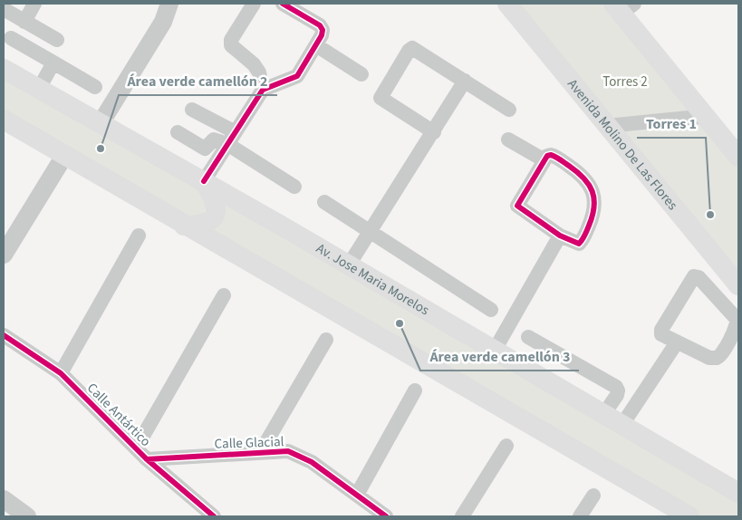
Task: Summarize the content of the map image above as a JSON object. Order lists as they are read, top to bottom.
{
  "streets": {
    "main road": ["Avenida Molino De Las Flores", "Av. Jose Maria Morelos"],
    "street": ["Calle Antártico", "Calle Glacial"]
  },
  "crossings": [
    ["Calle Antártico", "Calle Glacial"]
  ],
  "parks": ["Torres 2"],
  "places": ["Área verde camellón 2", "Torres 1", "Área verde camellón 3"]
}
